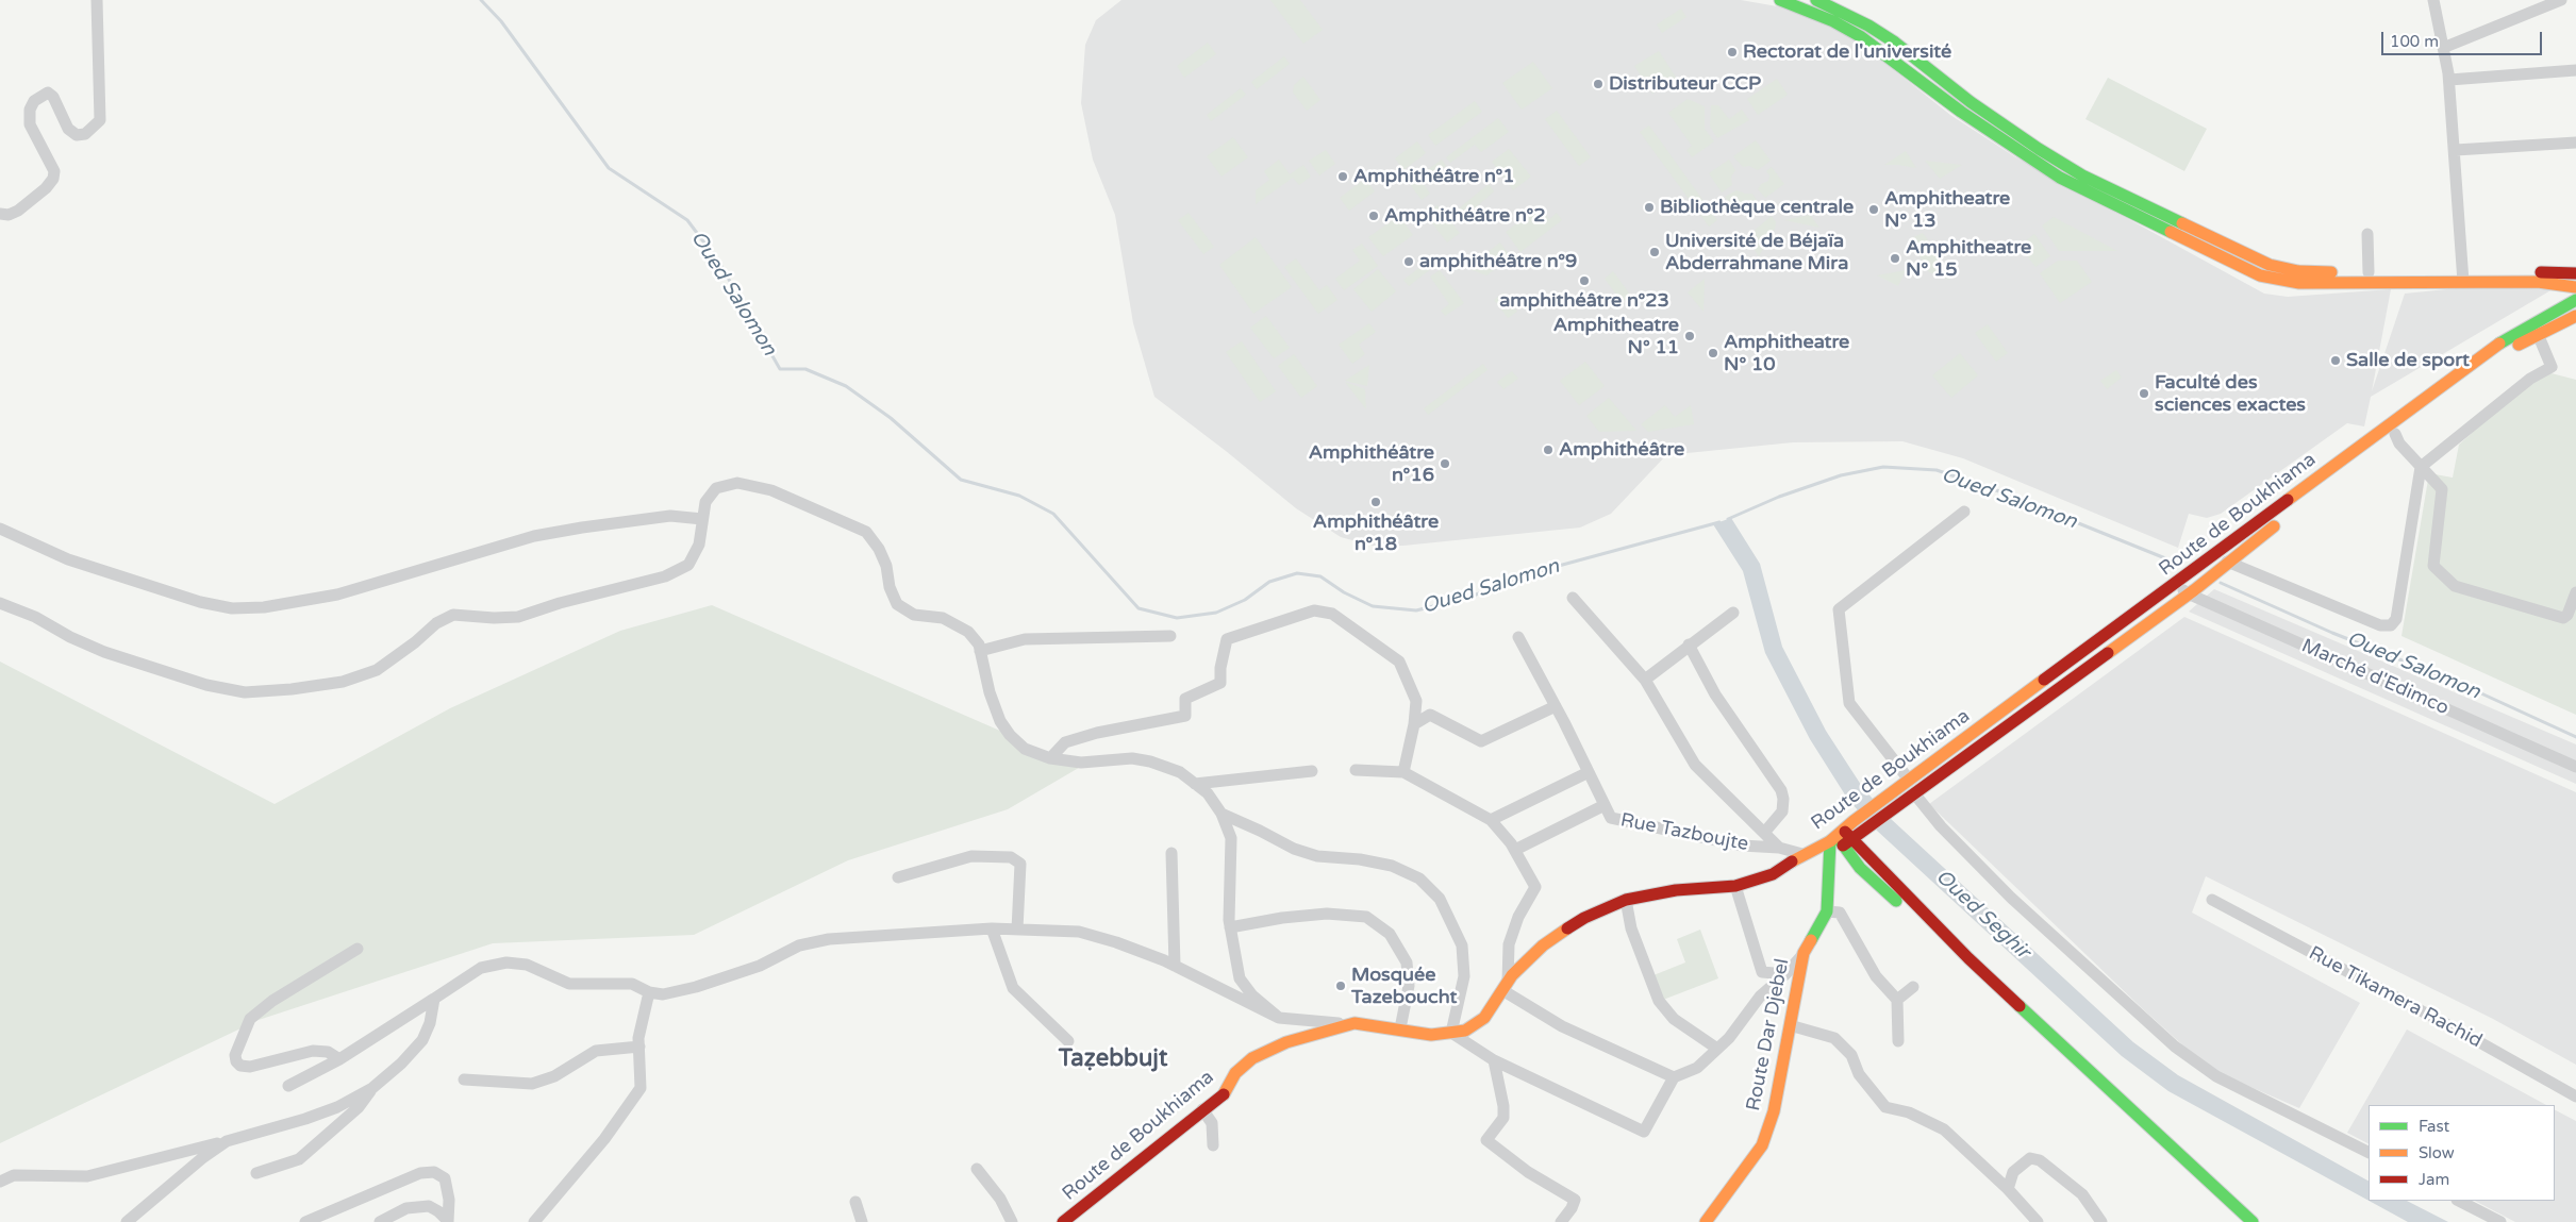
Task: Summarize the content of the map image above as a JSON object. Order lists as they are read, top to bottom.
{
  "streets": {
    "street": [
      "Route de Boukhiama",
      "Marché d'Edimco",
      "Rue Tazboujte",
      "Rue Tikamera Rachid",
      "Route Dar Djebel"
    ]
  },
  "crossings": [
    ["Route de Boukhiama", "Marché d'Edimco"],
    ["Route de Boukhiama", "Rue Tazboujte"],
    ["Route de Boukhiama", "Route Dar Djebel"]
  ],
  "districts": ["Taẓebbujt"],
  "water": ["Oued Salomon", "Oued Seghir"],
  "places": [
    "Rectorat de l'université",
    "Distributeur CCP",
    "Amphithéâtre n°1",
    "Bibliothèque centrale",
    "Amphitheatre N° 13",
    "Amphithéâtre n°2",
    "Université de Béjaïa Abderrahmane Mira",
    "Amphitheatre N° 15",
    "amphithéâtre n°9",
    "amphithéâtre n°23",
    "Amphitheatre N° 11",
    "Amphitheatre N° 10",
    "Salle de sport",
    "Faculté des sciences exactes",
    "Amphithéâtre",
    "Amphithéâtre n°16",
    "Amphithéâtre n°18",
    "Mosquée Tazeboucht"
  ],
  "legend": ["Fast", "Slow", "Jam"],
  "scale_bar": "100 m"
}
